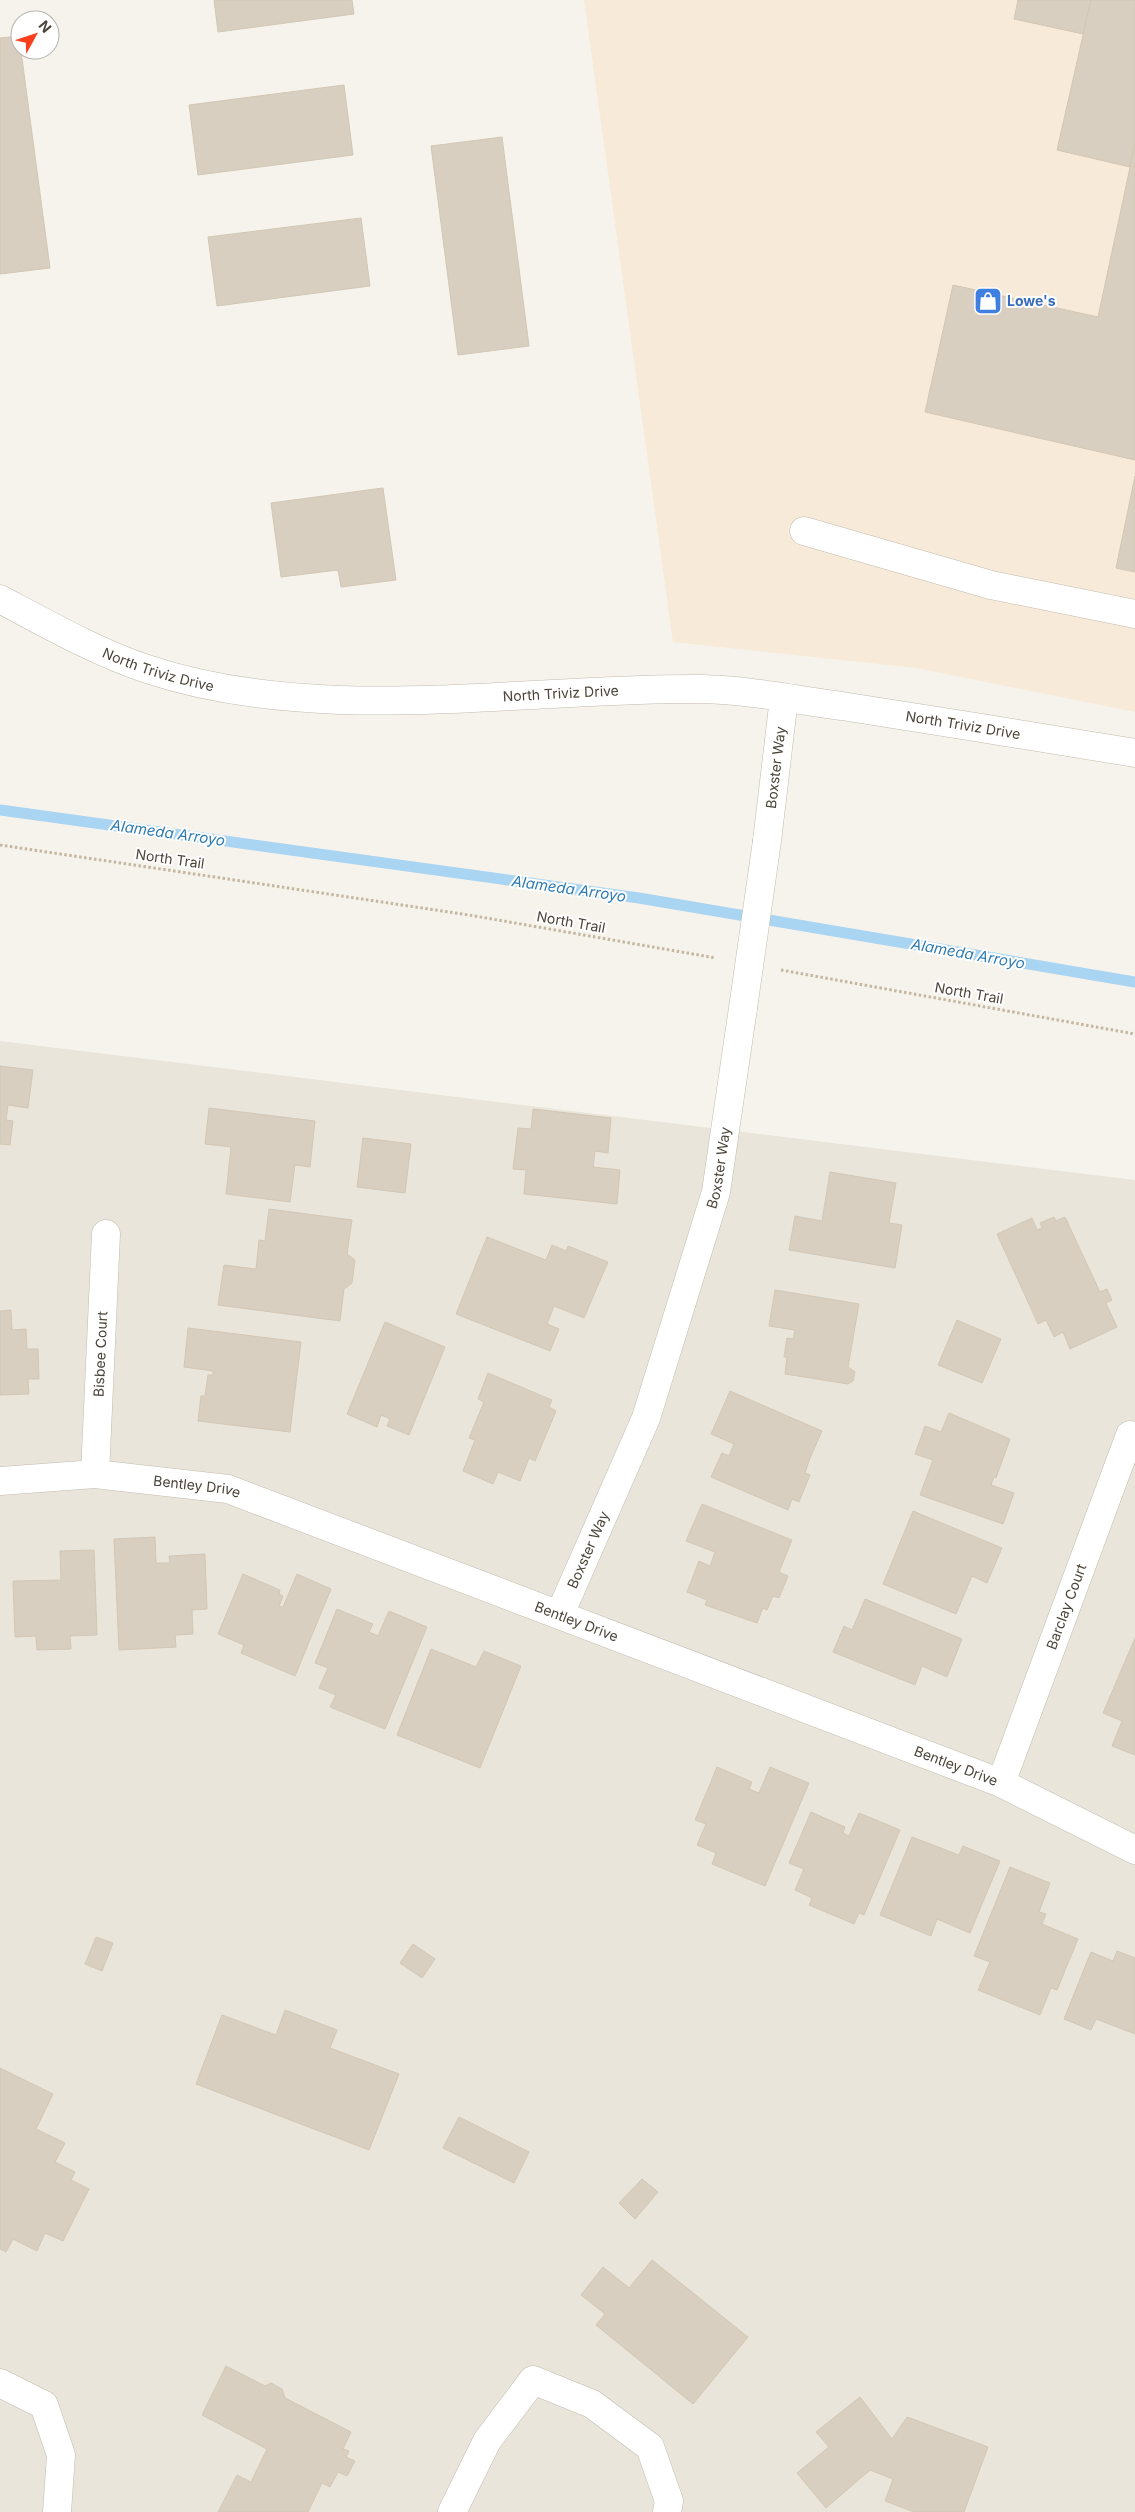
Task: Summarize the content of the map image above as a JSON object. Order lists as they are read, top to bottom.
{
  "streets": {
    "street": [
      "North Triviz Drive",
      "Boxster Way",
      "Bisbee Court",
      "Bentley Drive",
      "Barclay Court"
    ],
    "path": ["North Trail"]
  },
  "crossings": [
    ["North Triviz Drive", "Boxster Way"],
    ["Boxster Way", "Bentley Drive"],
    ["Bisbee Court", "Bentley Drive"],
    ["Bentley Drive", "Barclay Court"]
  ],
  "water": ["Alameda Arroyo"],
  "places": {
    "shop": ["Lowe's"]
  },
  "north": "top right"
}
